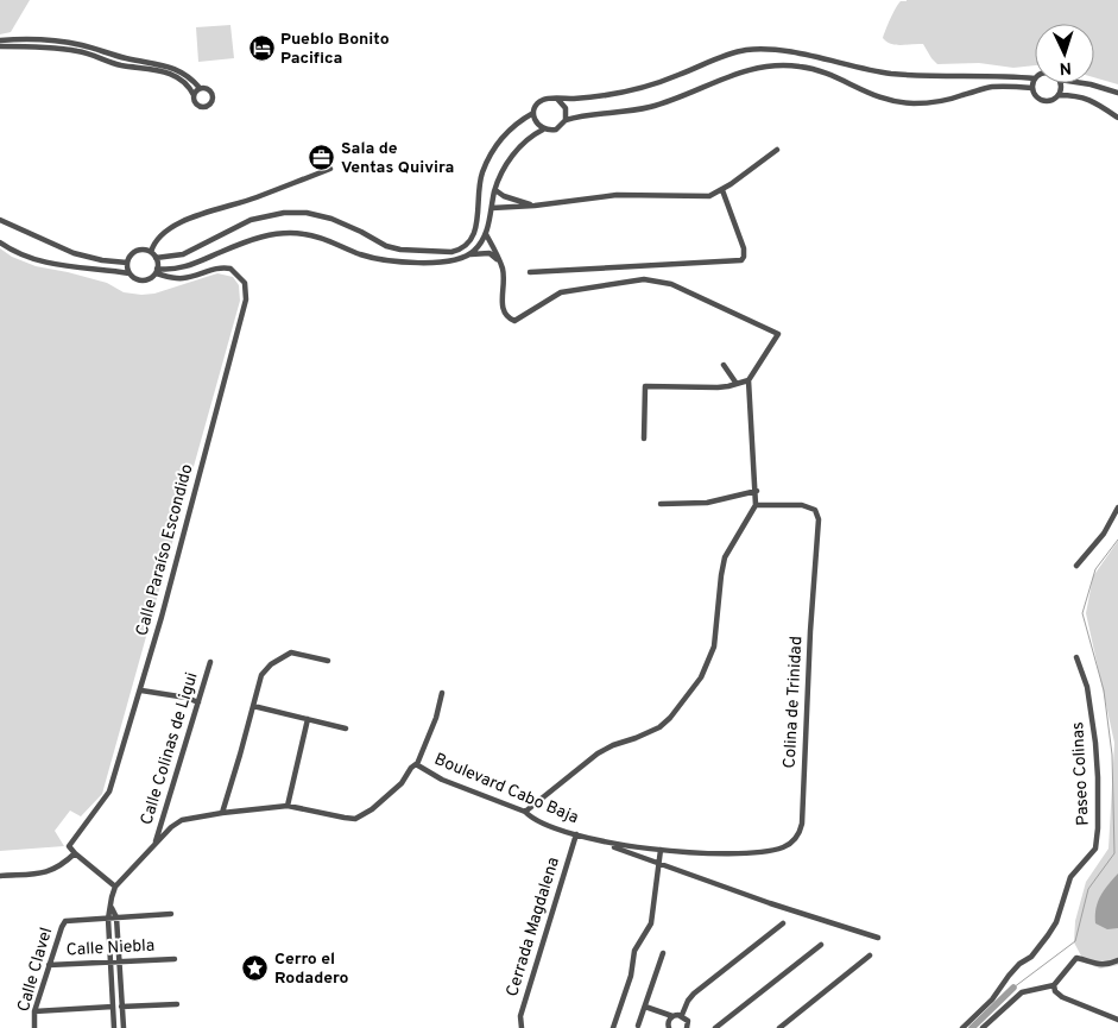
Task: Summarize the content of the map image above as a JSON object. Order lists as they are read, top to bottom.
{
  "streets": {
    "street": [
      "Calle Paraíso Escondido",
      "Colina de Trinidad",
      "Calle Colinas de Ligui",
      "Paseo Colinas",
      "Boulevard Cabo Baja",
      "Cerrada Magdalena",
      "Calle Niebla",
      "Calle Clavel"
    ]
  },
  "crossings": [
    ["Colina de Trinidad", "Boulevard Cabo Baja"],
    ["Calle Colinas de Ligui", "Boulevard Cabo Baja"],
    ["Boulevard Cabo Baja", "Cerrada Magdalena"],
    ["Calle Niebla", "Calle Clavel"]
  ],
  "places": {
    "hotel": ["Pueblo Bonito Pacifica"],
    "office": ["Sala de Ventas Quivira"],
    "place": ["Cerro el Rodadero"]
  },
  "north": "bottom"
}
